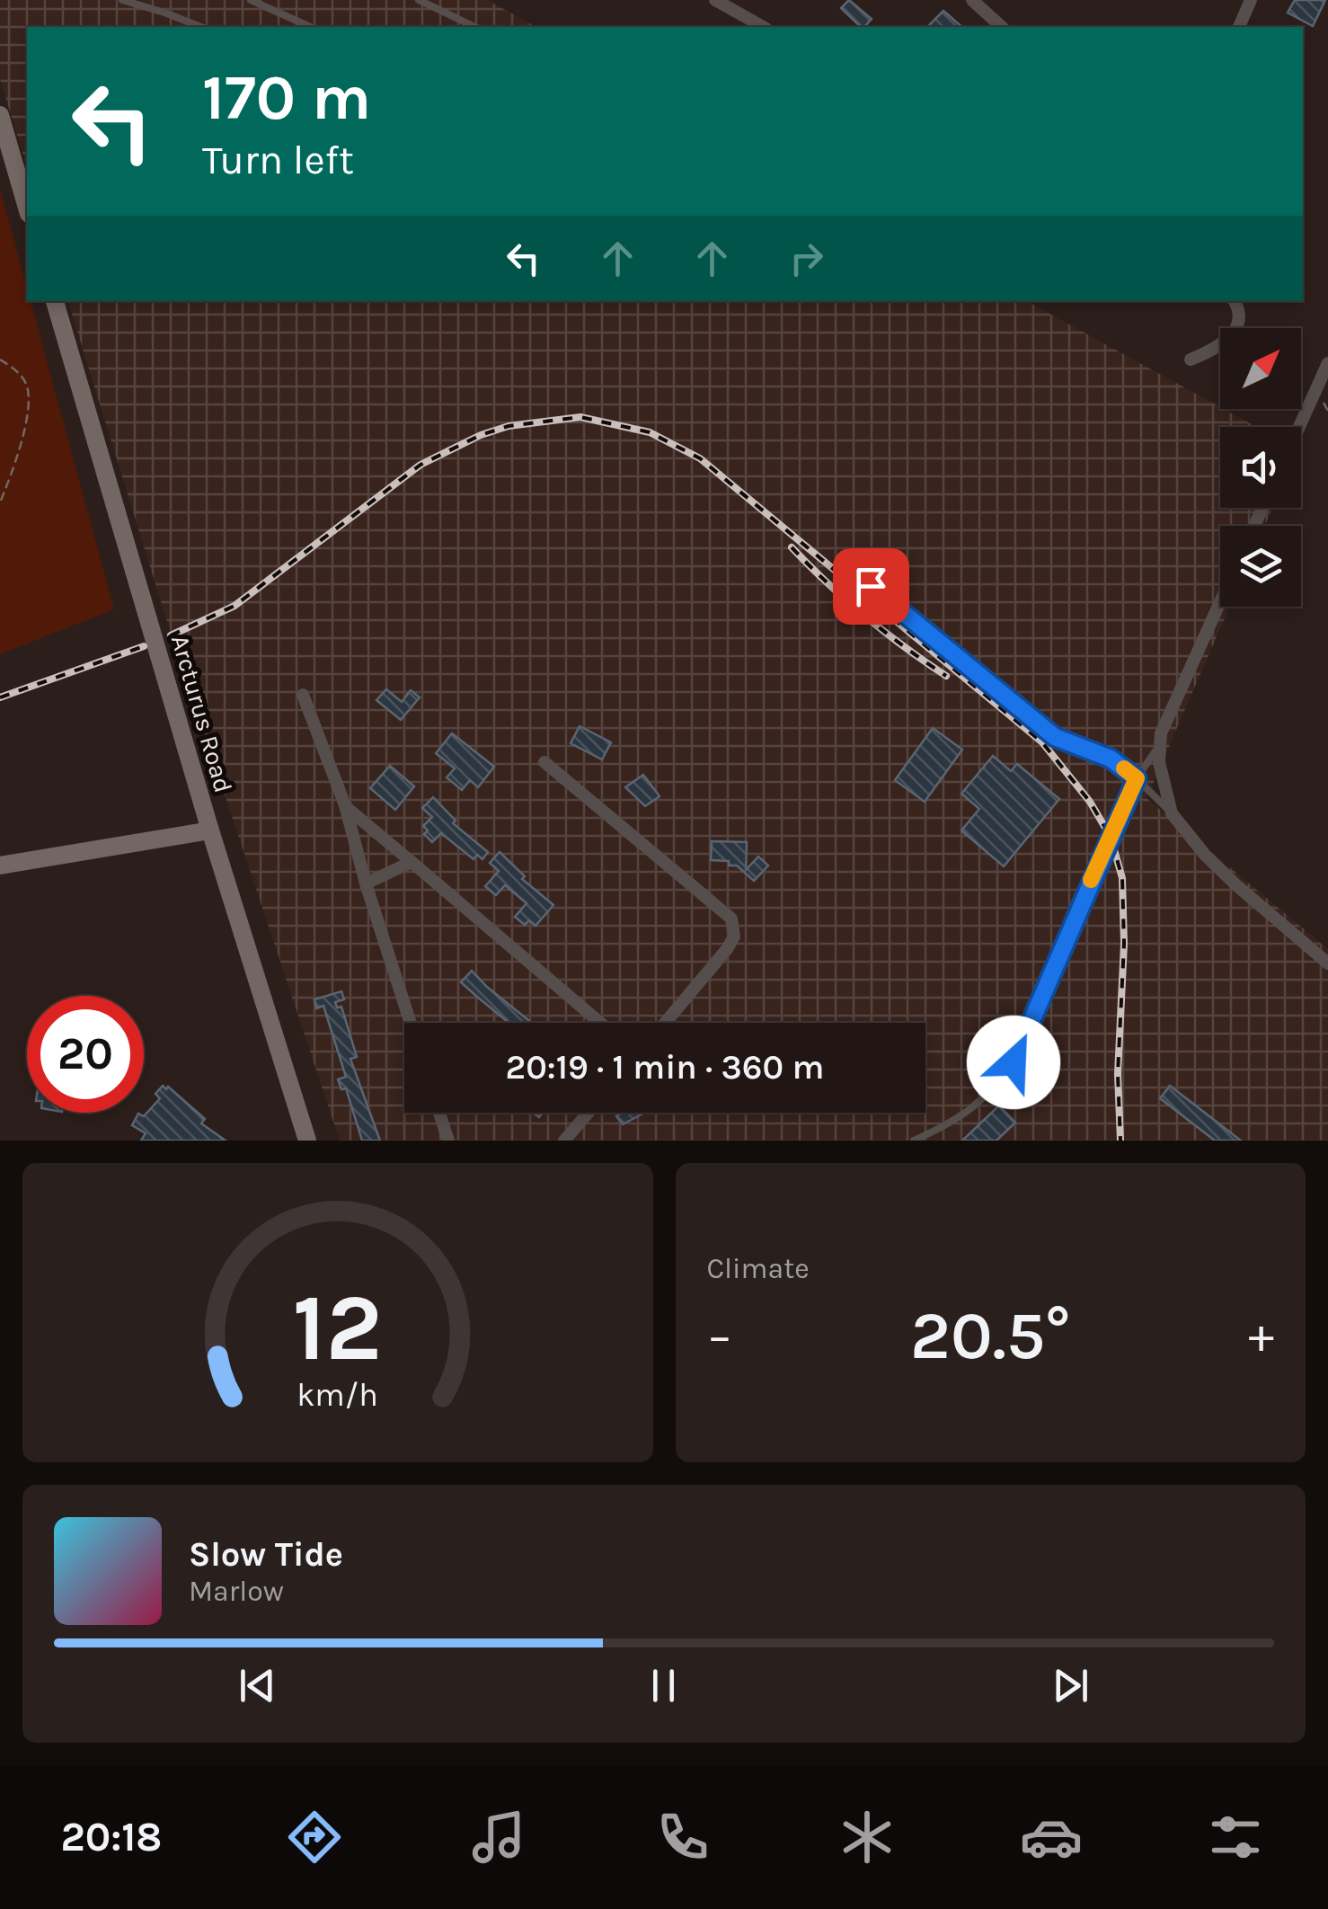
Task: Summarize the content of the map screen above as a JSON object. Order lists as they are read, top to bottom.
{
  "streets": {
    "main road": ["Arcturus Road"]
  },
  "north": "top right",
  "page": {
    "turn": ["170 m", "Turn left"],
    "limit": "20",
    "trip": "20:19 · 1 min · 360 m",
    "tile": "Climate",
    "heat": ["−", "20.5°", "+"],
    "song": ["Slow Tide", "Marlow"],
    "tabs": "20:18",
    "gauge": ["12", "km/h"]
  }
}
